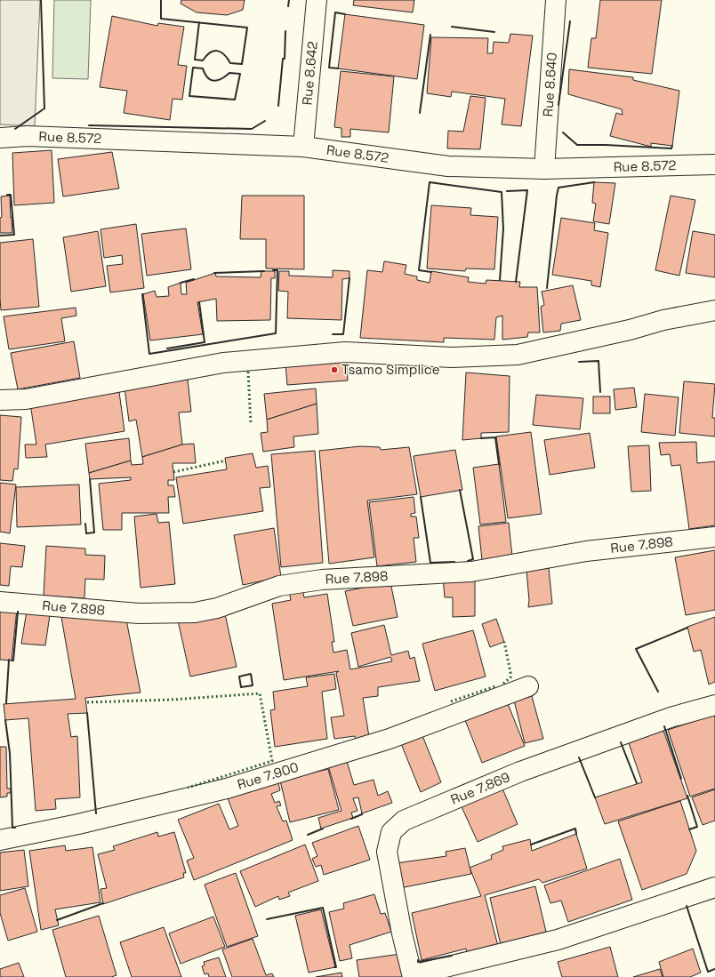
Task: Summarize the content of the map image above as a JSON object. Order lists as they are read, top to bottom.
{
  "streets": {
    "street": [
      "Rue 8.642",
      "Rue 8.640",
      "Rue 8.572",
      "Rue 7.898",
      "Rue 7.900",
      "Rue 7.869"
    ]
  },
  "crossings": [
    ["Rue 8.642", "Rue 8.572"],
    ["Rue 8.640", "Rue 8.572"]
  ],
  "places": ["Tsamo Simplice"]
}
